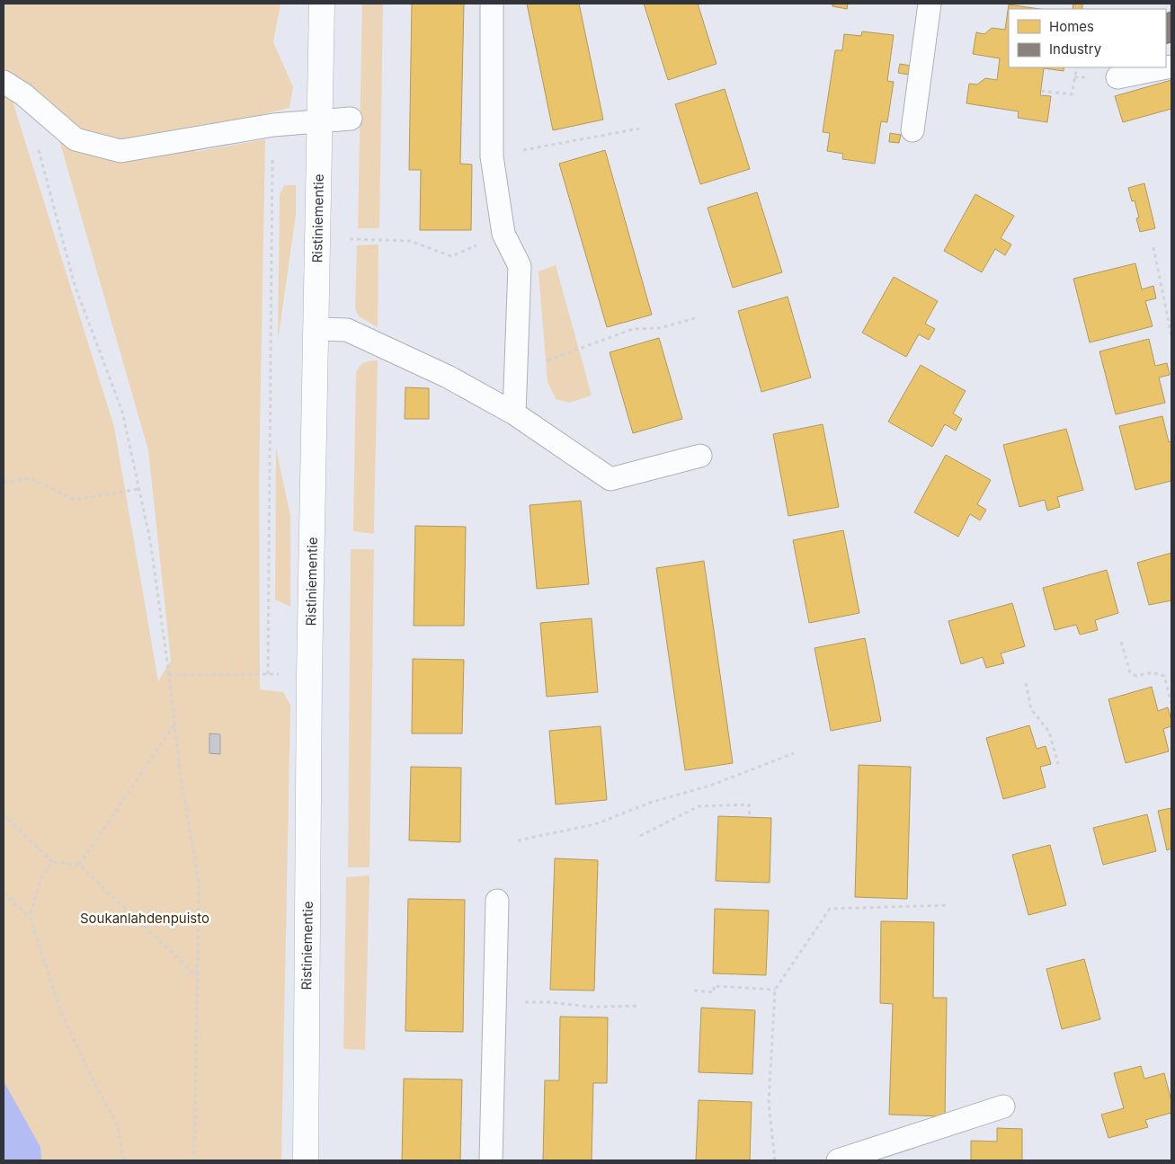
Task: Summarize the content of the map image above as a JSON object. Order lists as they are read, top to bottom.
{
  "streets": {
    "street": ["Ristiniementie"]
  },
  "parks": ["Soukanlahdenpuisto"],
  "legend": ["Homes", "Industry"]
}
